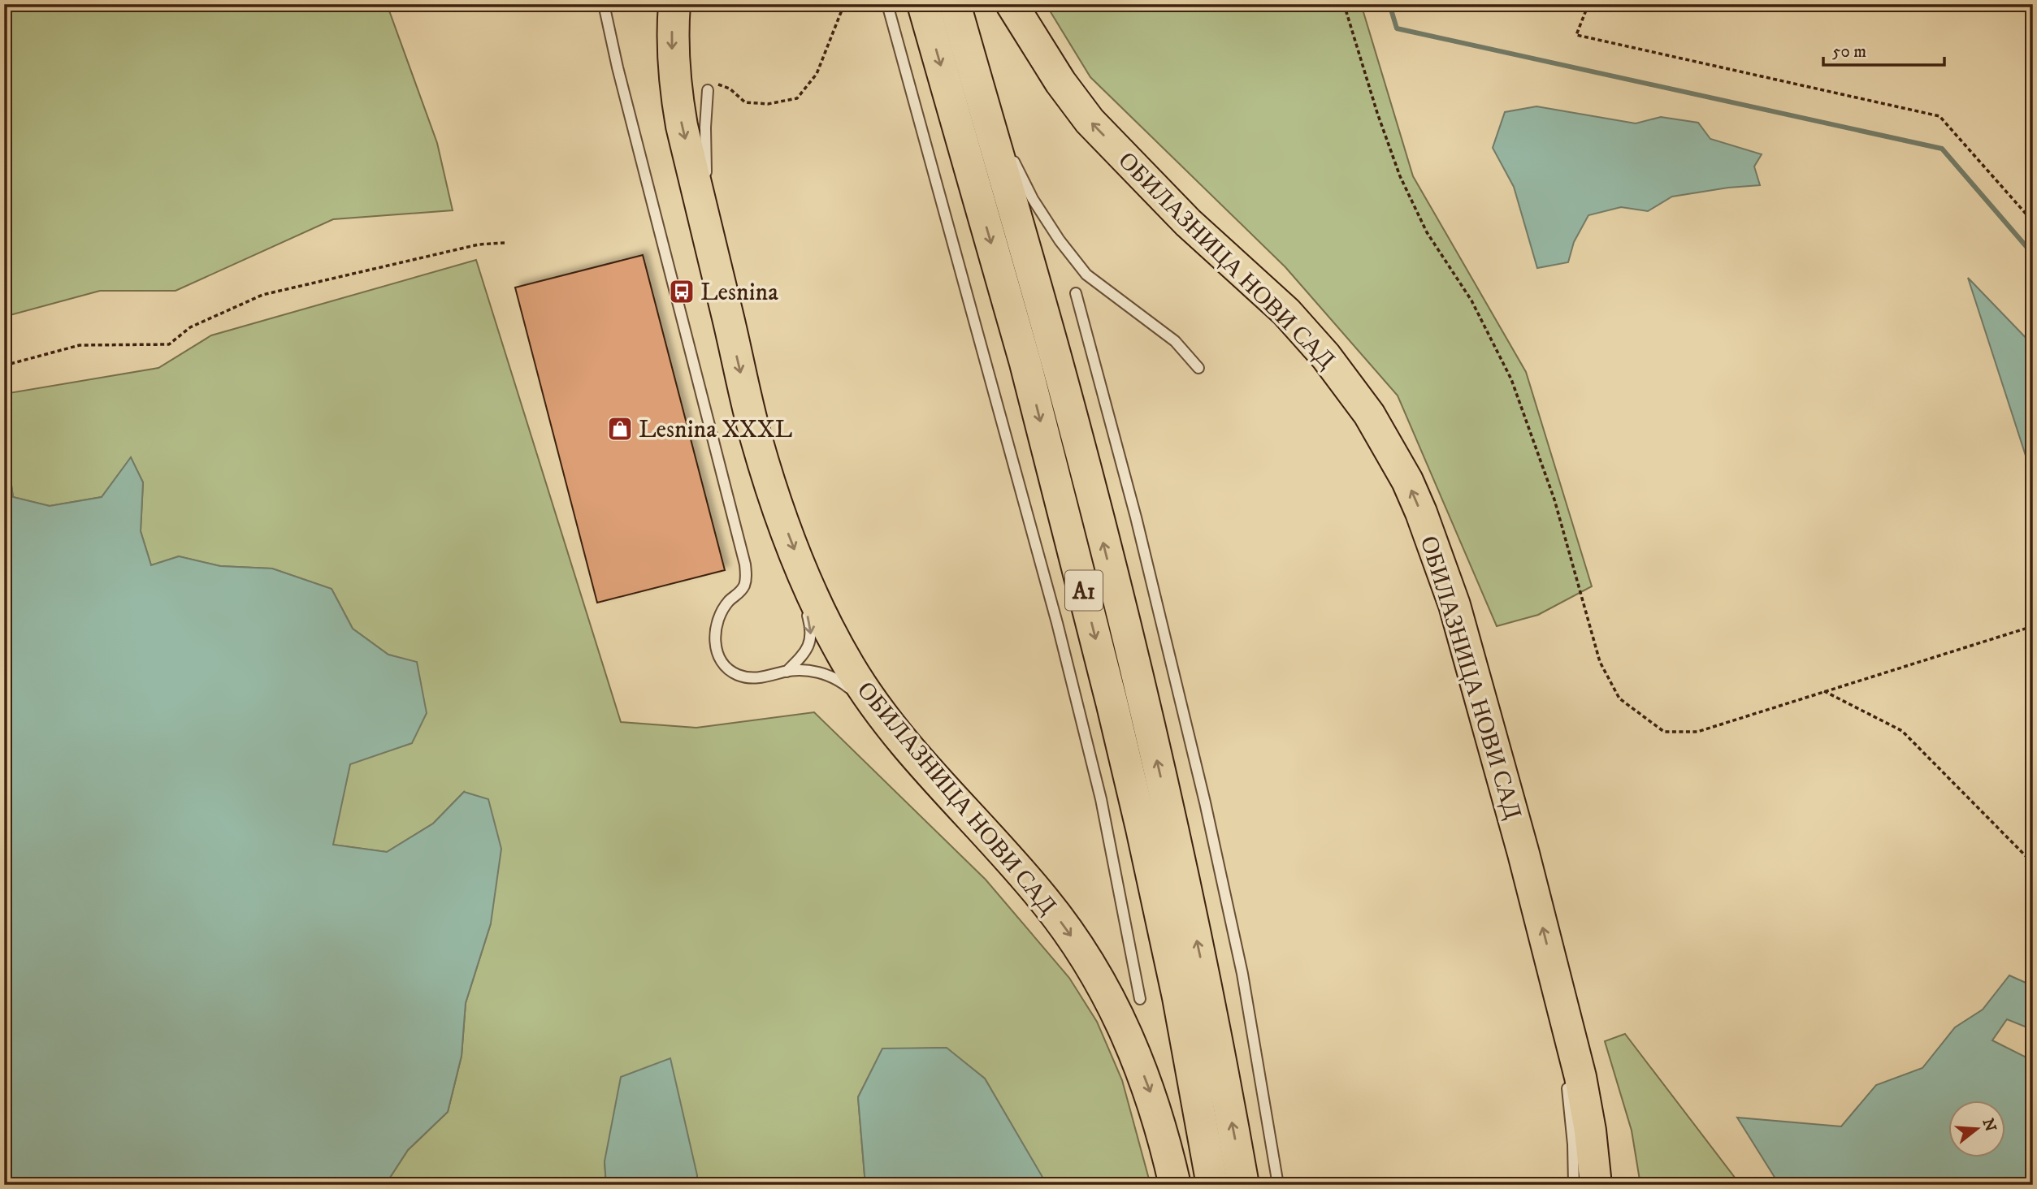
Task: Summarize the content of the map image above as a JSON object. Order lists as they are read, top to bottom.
{
  "streets": {
    "main road": ["ОБИЛАЗНИЦА НОВИ САД", "A1"]
  },
  "places": {
    "bus stop": ["Lesnina"],
    "shop": ["Lesnina XXXL"]
  },
  "scale_bar": "50 m",
  "north": "right"
}
